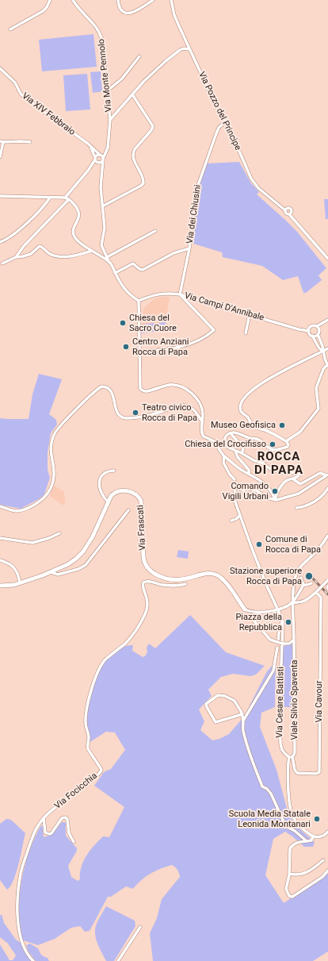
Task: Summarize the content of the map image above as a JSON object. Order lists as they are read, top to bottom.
{
  "streets": {
    "main road": ["Via Frascati"],
    "street": [
      "Via Monte Pennolo",
      "Via Pozzo del Principe",
      "Via XIV Febbraio",
      "Via dei Chiusini",
      "Via Campi D'Annibale",
      "Viale Silvio Spaventa",
      "Via Cavour",
      "Via Cesare Battisti",
      "Via Focicchia"
    ]
  },
  "crossings": [
    ["Via Monte Pennolo", "Via XIV Febbraio"],
    ["Via Monte Pennolo", "Via Campi D'Annibale"],
    ["Via Pozzo del Principe", "Via dei Chiusini"],
    ["Via dei Chiusini", "Via Campi D'Annibale"],
    ["Viale Silvio Spaventa", "Via Cavour"],
    ["Viale Silvio Spaventa", "Via Cesare Battisti"],
    ["Via Cavour", "Via Cesare Battisti"]
  ],
  "districts": ["ROCCA DI PAPA"],
  "places": [
    "Chiesa del Sacro Cuore",
    "Centro Anziani Rocca di Papa",
    "Teatro civico Rocca di Papa",
    "Museo Geofisica",
    "Chiesa del Crocifisso",
    "Comando Vigili Urbani",
    "Comune di Rocca di Papa",
    "Stazione superiore Rocca di Papa",
    "Piazza della Repubblica",
    "Scuola Media Statale Leonida Montanari"
  ]
}
